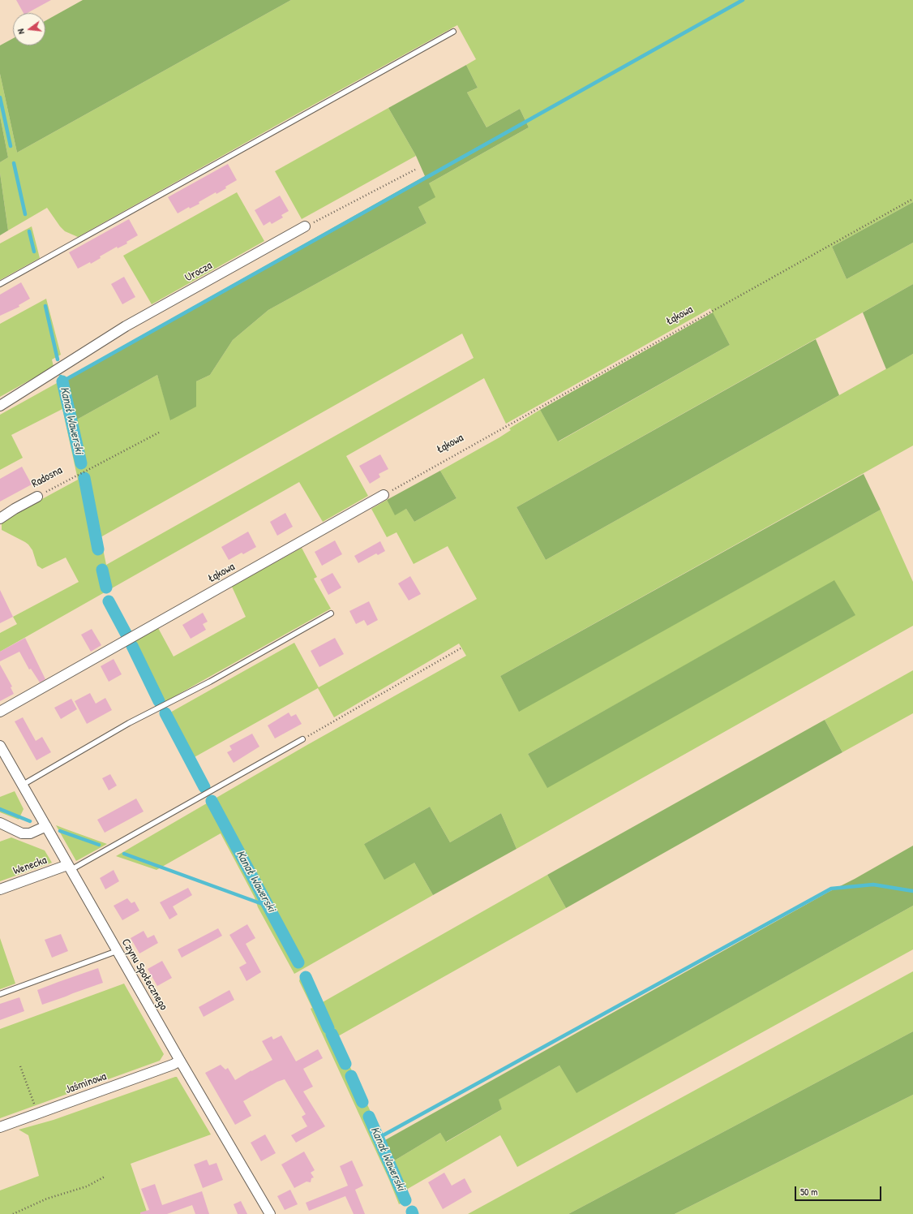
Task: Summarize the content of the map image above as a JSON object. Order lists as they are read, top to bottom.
{
  "streets": {
    "street": [
      "Urocza",
      "Łąkowa",
      "Radosna",
      "Wenecka",
      "Czynu Społecznego",
      "Jaśminowa"
    ]
  },
  "crossings": [
    ["Wenecka", "Czynu Społecznego"],
    ["Czynu Społecznego", "Jaśminowa"]
  ],
  "water": ["Kanał Wawerski"],
  "scale_bar": "50 m",
  "north": "left"
}
